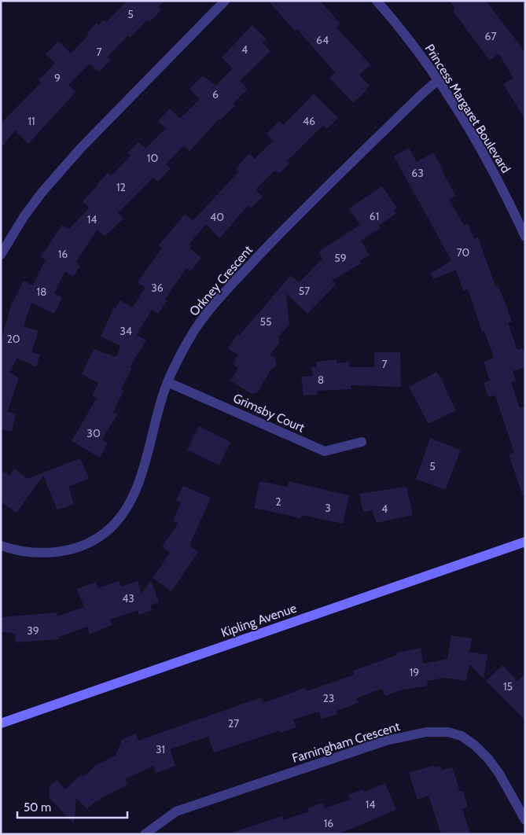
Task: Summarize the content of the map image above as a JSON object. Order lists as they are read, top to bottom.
{
  "streets": {
    "main road": ["Kipling Avenue"],
    "street": [
      "Princess Margaret Boulevard",
      "Orkney Crescent",
      "Grimsby Court",
      "Farningham Crescent"
    ]
  },
  "crossings": [
    ["Princess Margaret Boulevard", "Orkney Crescent"],
    ["Orkney Crescent", "Grimsby Court"]
  ],
  "house_numbers": [
    "5",
    "67",
    "64",
    "4",
    "7",
    "9",
    "6",
    "11",
    "46",
    "10",
    "63",
    "12",
    "61",
    "40",
    "14",
    "70",
    "16",
    "59",
    "36",
    "57",
    "18",
    "55",
    "34",
    "20",
    "7",
    "8",
    "30",
    "5",
    "2",
    "3",
    "4",
    "43",
    "39",
    "19",
    "15",
    "23",
    "27",
    "31",
    "14",
    "16"
  ],
  "scale_bar": "50 m"
}
